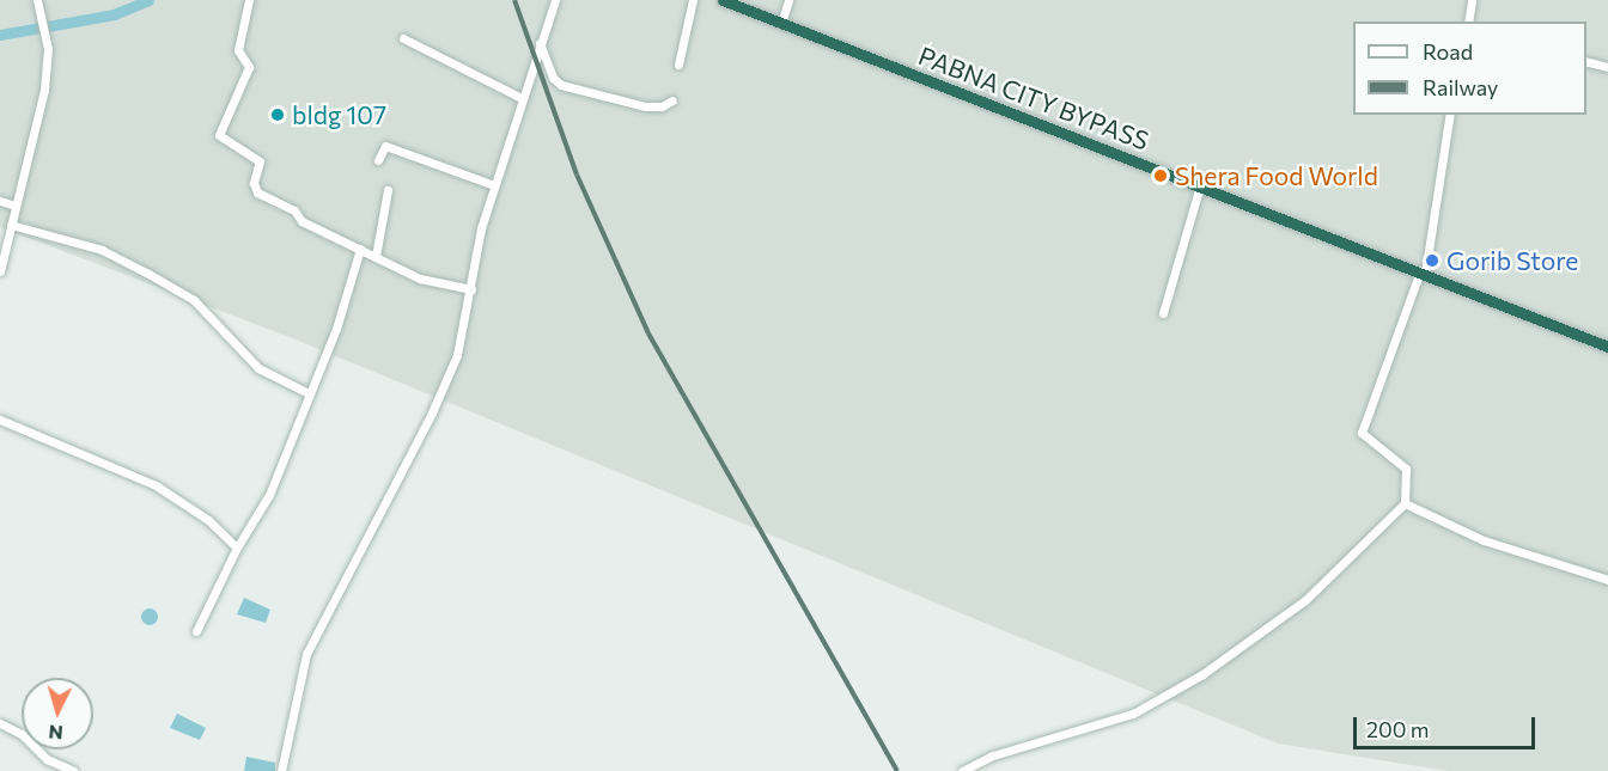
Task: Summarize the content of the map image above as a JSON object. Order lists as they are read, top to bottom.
{
  "streets": {
    "highway": ["PABNA CITY BYPASS"]
  },
  "places": ["bldg 107", "Shera Food World", "Gorib Store"],
  "legend": ["Road", "Railway"],
  "scale_bar": "200 m",
  "north": "bottom"
}
